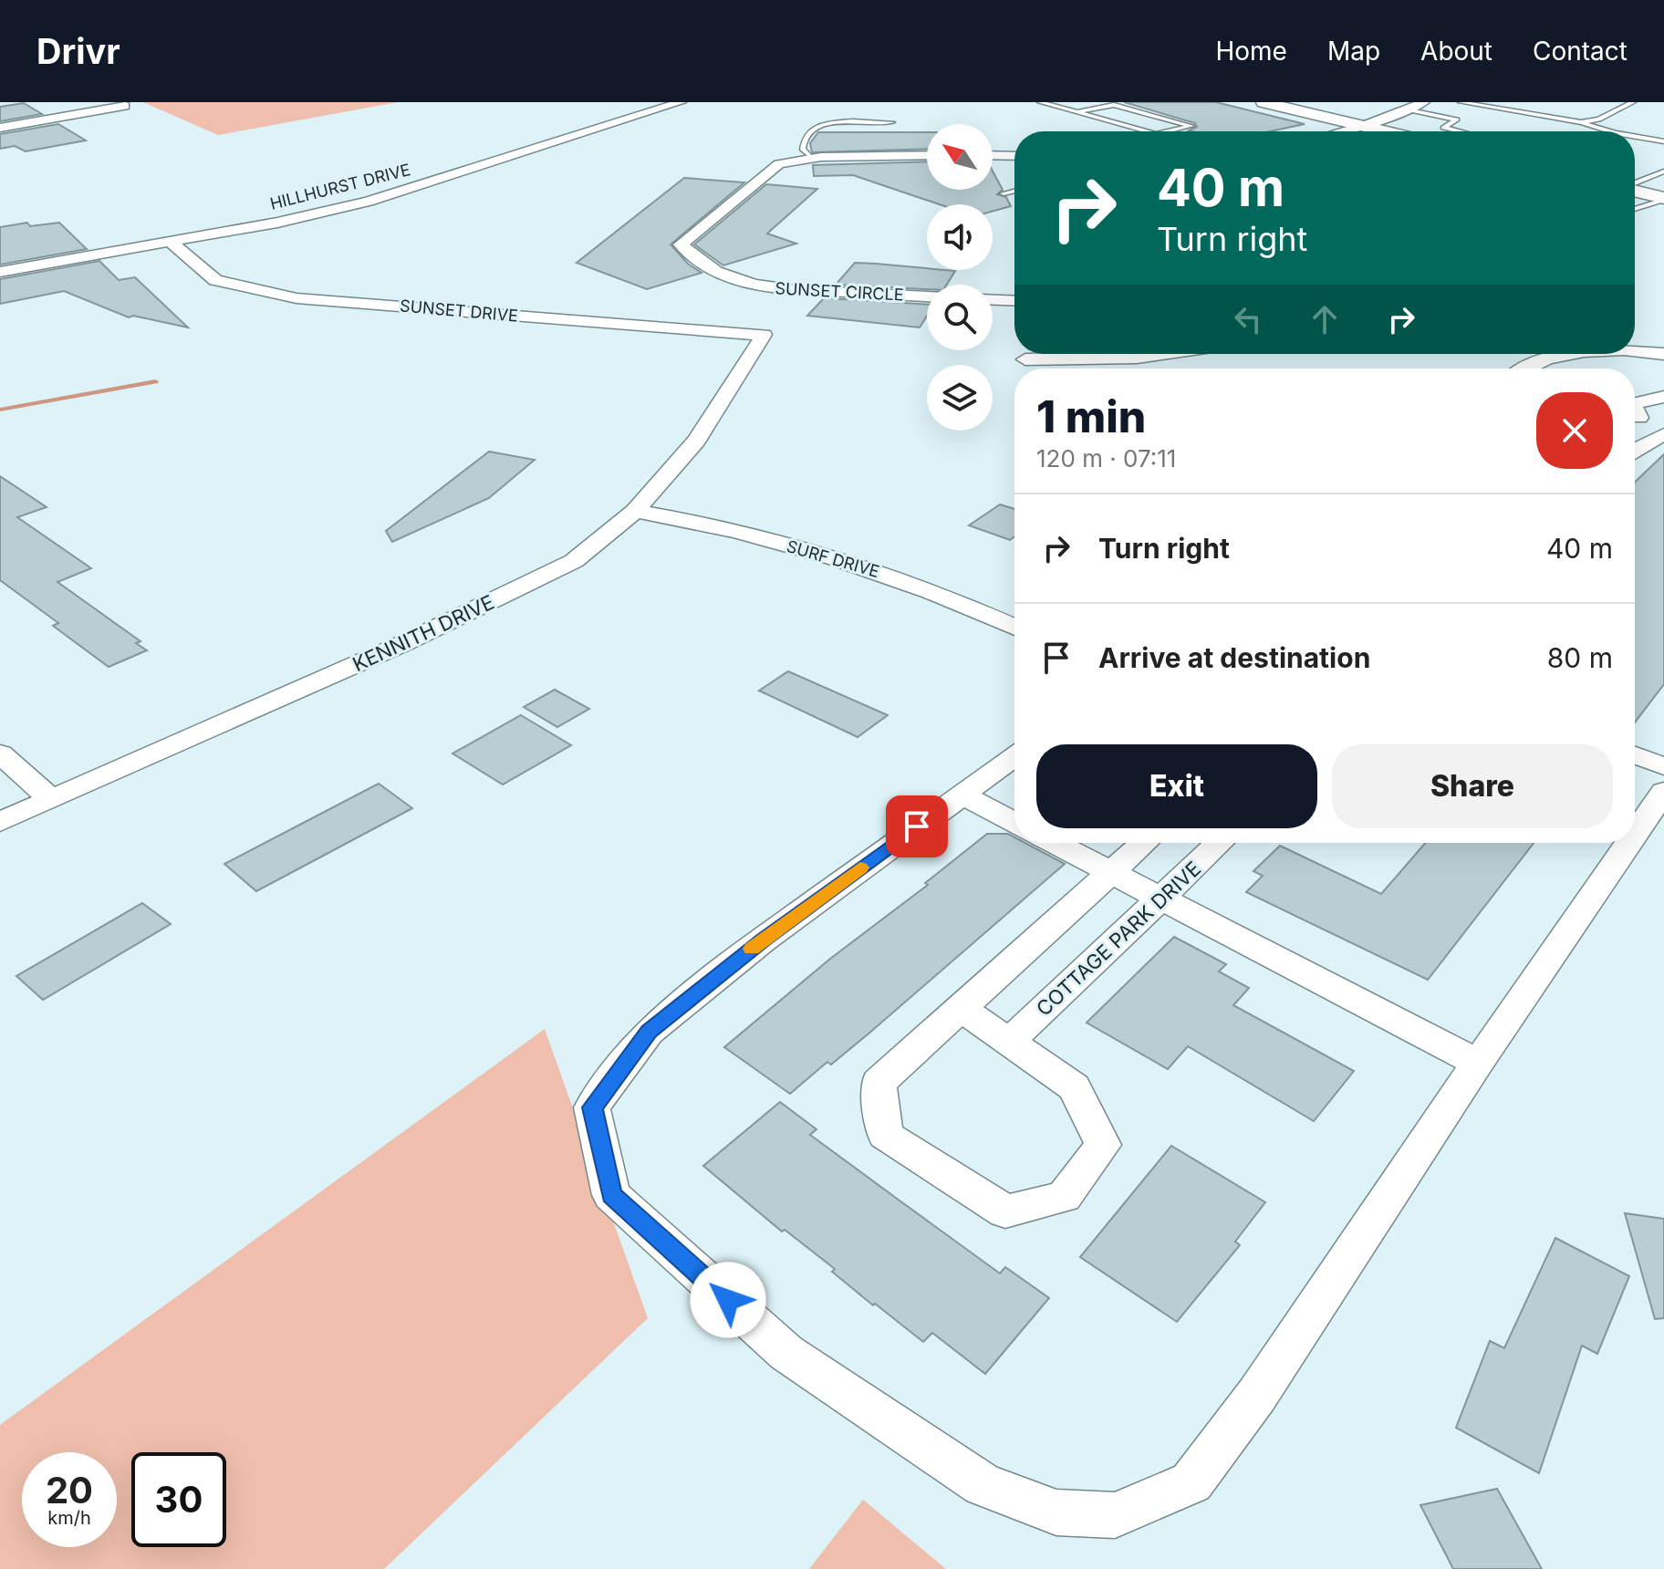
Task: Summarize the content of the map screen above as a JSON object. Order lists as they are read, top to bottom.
{
  "streets": {
    "street": [
      "HILLHURST DRIVE",
      "SUNSET CIRCLE",
      "SUNSET DRIVE",
      "SURF DRIVE",
      "KENNITH DRIVE",
      "COTTAGE PARK DRIVE"
    ]
  },
  "crossings": [
    ["HILLHURST DRIVE", "SUNSET DRIVE"],
    ["SUNSET DRIVE", "KENNITH DRIVE"],
    ["SURF DRIVE", "KENNITH DRIVE"]
  ],
  "north": "top left",
  "page": {
    "header": "Drivr",
    "nav": [
      "Home",
      "Map",
      "About",
      "Contact"
    ],
    "turn": ["40 m", "Turn right"],
    "heading": ["1 min", "120 m · 07:11"],
    "list": [
      {
        "name": "Turn right",
        "value": "40 m"
      },
      {
        "name": "Arrive at destination",
        "value": "80 m"
      }
    ],
    "buttons": ["Exit", "Share"],
    "speed": "20 km/h",
    "limit": "30"
  }
}
